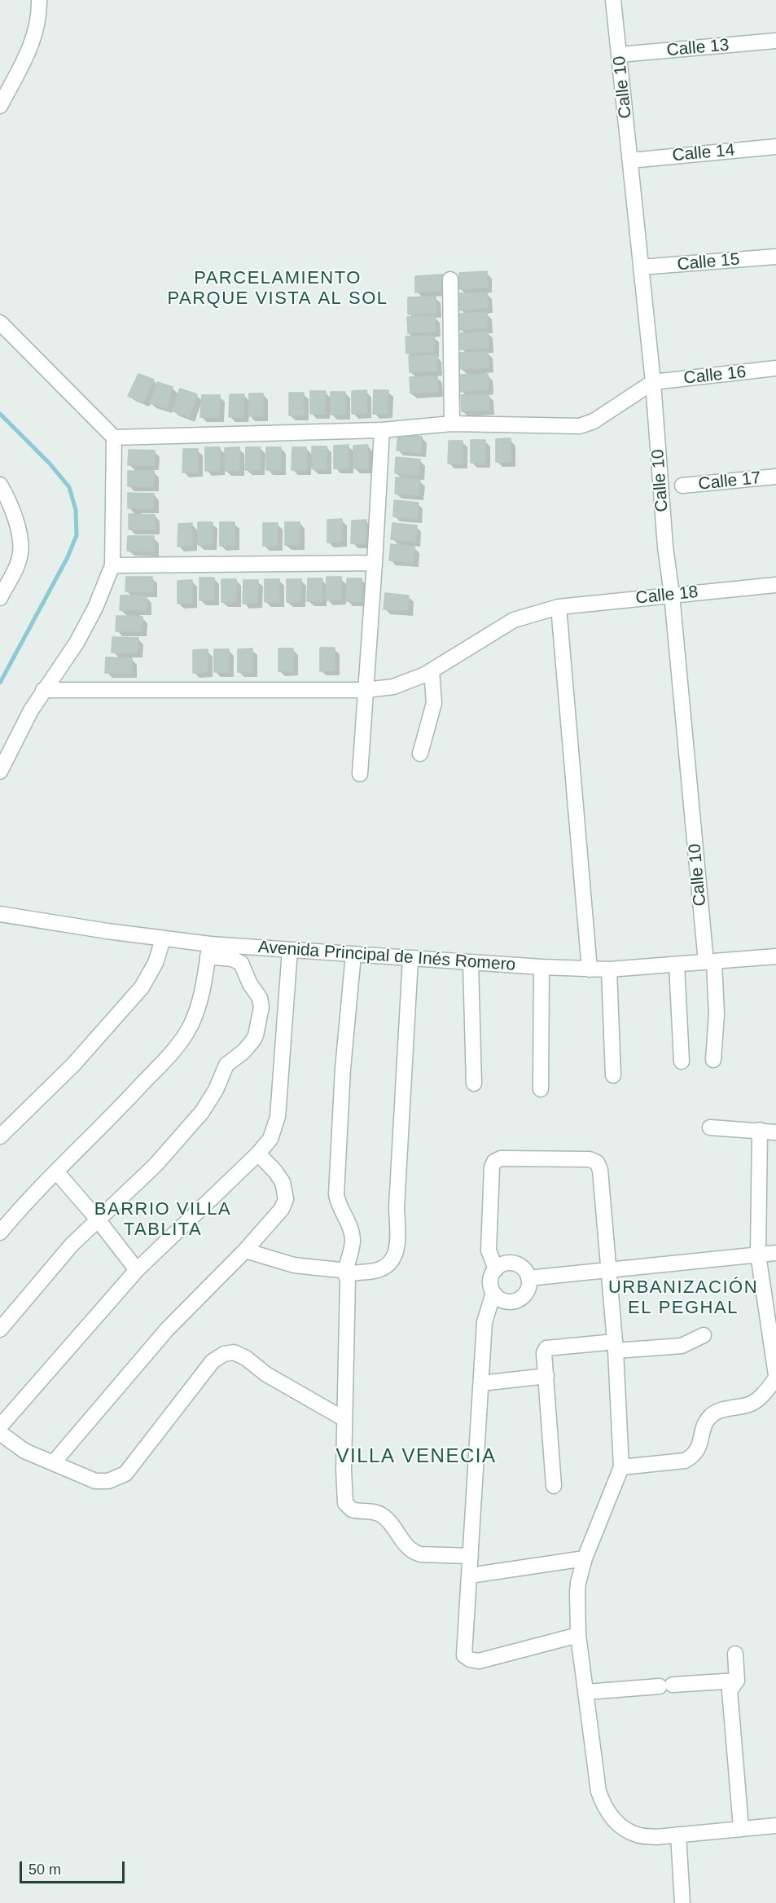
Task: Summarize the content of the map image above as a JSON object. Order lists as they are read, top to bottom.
{
  "streets": {
    "street": [
      "Calle 13",
      "Calle 10",
      "Calle 14",
      "Calle 15",
      "Calle 16",
      "Calle 17",
      "Calle 18",
      "Avenida Principal de Inés Romero"
    ]
  },
  "crossings": [
    ["Calle 13", "Calle 10"],
    ["Calle 10", "Calle 14"],
    ["Calle 10", "Calle 15"],
    ["Calle 10", "Calle 16"],
    ["Calle 10", "Calle 18"],
    ["Calle 10", "Avenida Principal de Inés Romero"]
  ],
  "districts": [
    "PARCELAMIENTO PARQUE VISTA AL SOL",
    "BARRIO VILLA TABLITA",
    "URBANIZACIÓN EL PEGHAL",
    "VILLA VENECIA"
  ],
  "scale_bar": "50 m"
}
